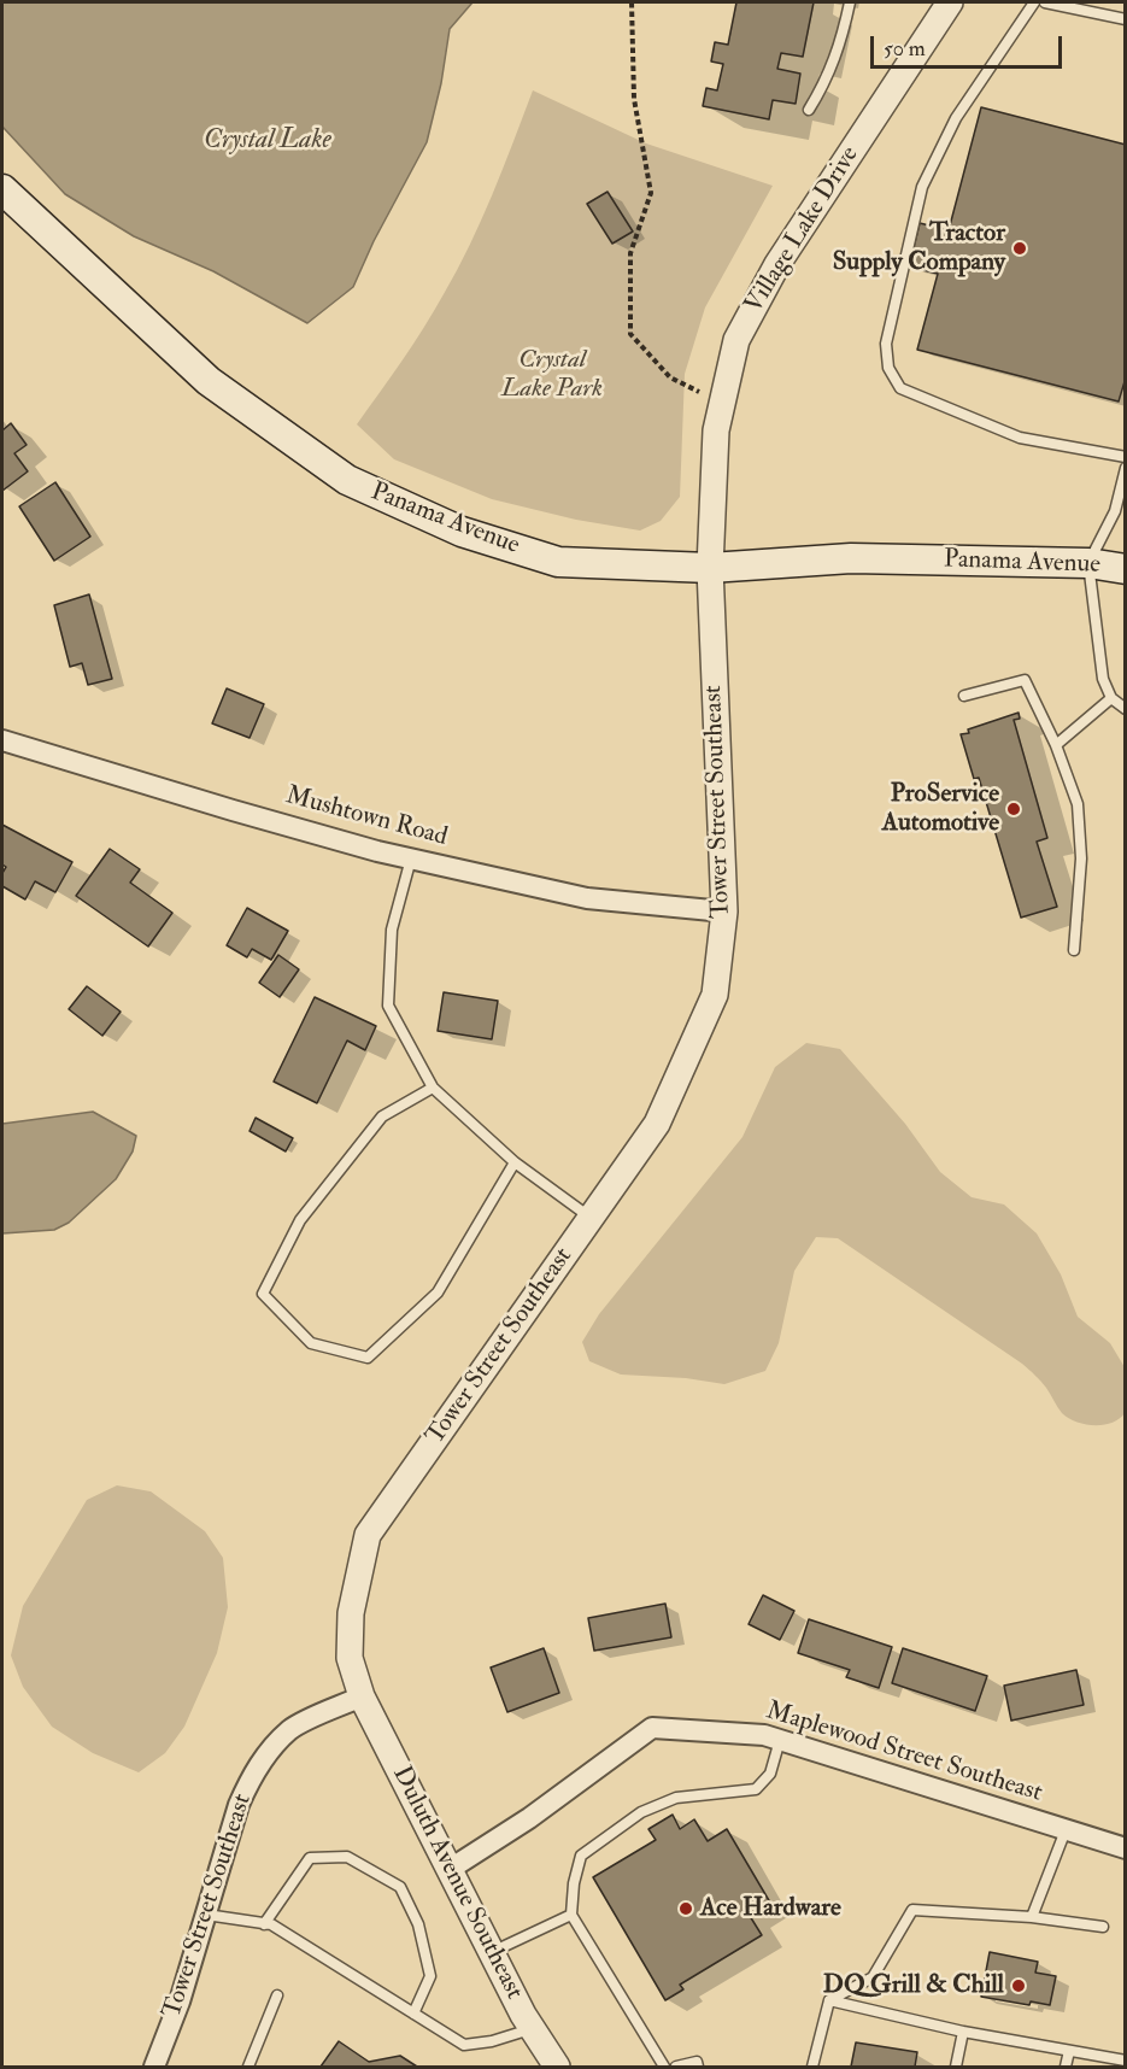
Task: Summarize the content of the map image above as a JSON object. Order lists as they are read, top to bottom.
{
  "streets": {
    "main road": ["Panama Avenue"],
    "street": [
      "Village Lake Drive",
      "Tower Street Southeast",
      "Mushtown Road",
      "Maplewood Street Southeast",
      "Duluth Avenue Southeast"
    ]
  },
  "crossings": [
    ["Village Lake Drive", "Panama Avenue"],
    ["Village Lake Drive", "Tower Street Southeast"],
    ["Panama Avenue", "Tower Street Southeast"],
    ["Tower Street Southeast", "Mushtown Road"],
    ["Tower Street Southeast", "Duluth Avenue Southeast"],
    ["Maplewood Street Southeast", "Duluth Avenue Southeast"]
  ],
  "water": ["Crystal Lake"],
  "parks": ["Crystal Lake Park"],
  "places": [
    "Tractor Supply Company",
    "ProService Automotive",
    "Ace Hardware",
    "DQ Grill & Chill"
  ],
  "scale_bar": "50 m"
}
